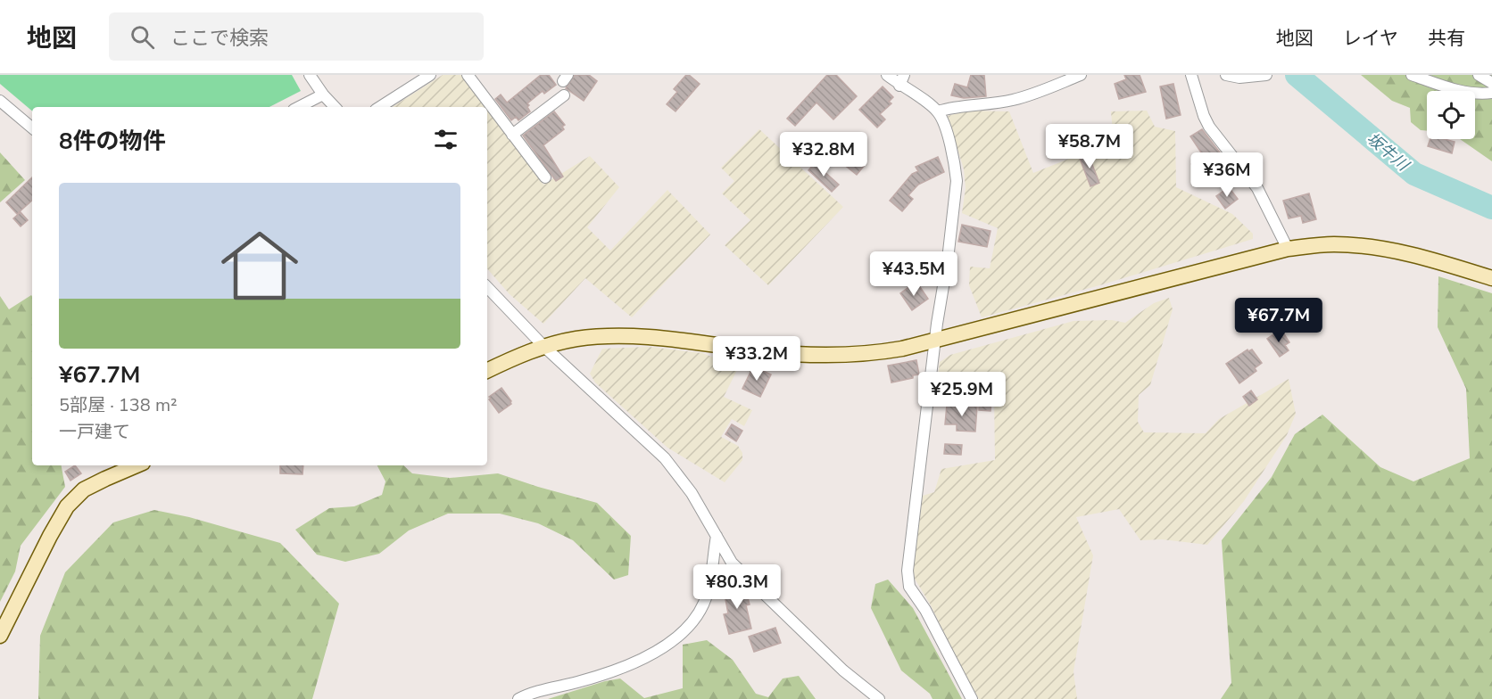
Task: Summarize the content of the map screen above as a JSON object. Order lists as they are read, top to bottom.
{
  "water": ["坂牛川"],
  "page": {
    "header": "地図",
    "search": "ここで検索",
    "nav": ["地図", "レイヤ", "共有"],
    "heading": "8件の物件",
    "price": [
      "¥58.7M",
      "¥32.8M",
      "¥36M",
      "¥43.5M",
      "¥67.7M",
      "¥33.2M",
      "¥25.9M",
      "¥80.3M"
    ],
    "list": [
      {
        "name": "¥67.7M",
        "note": "5部屋 · 138 m² · 一戸建て"
      }
    ]
  }
}
